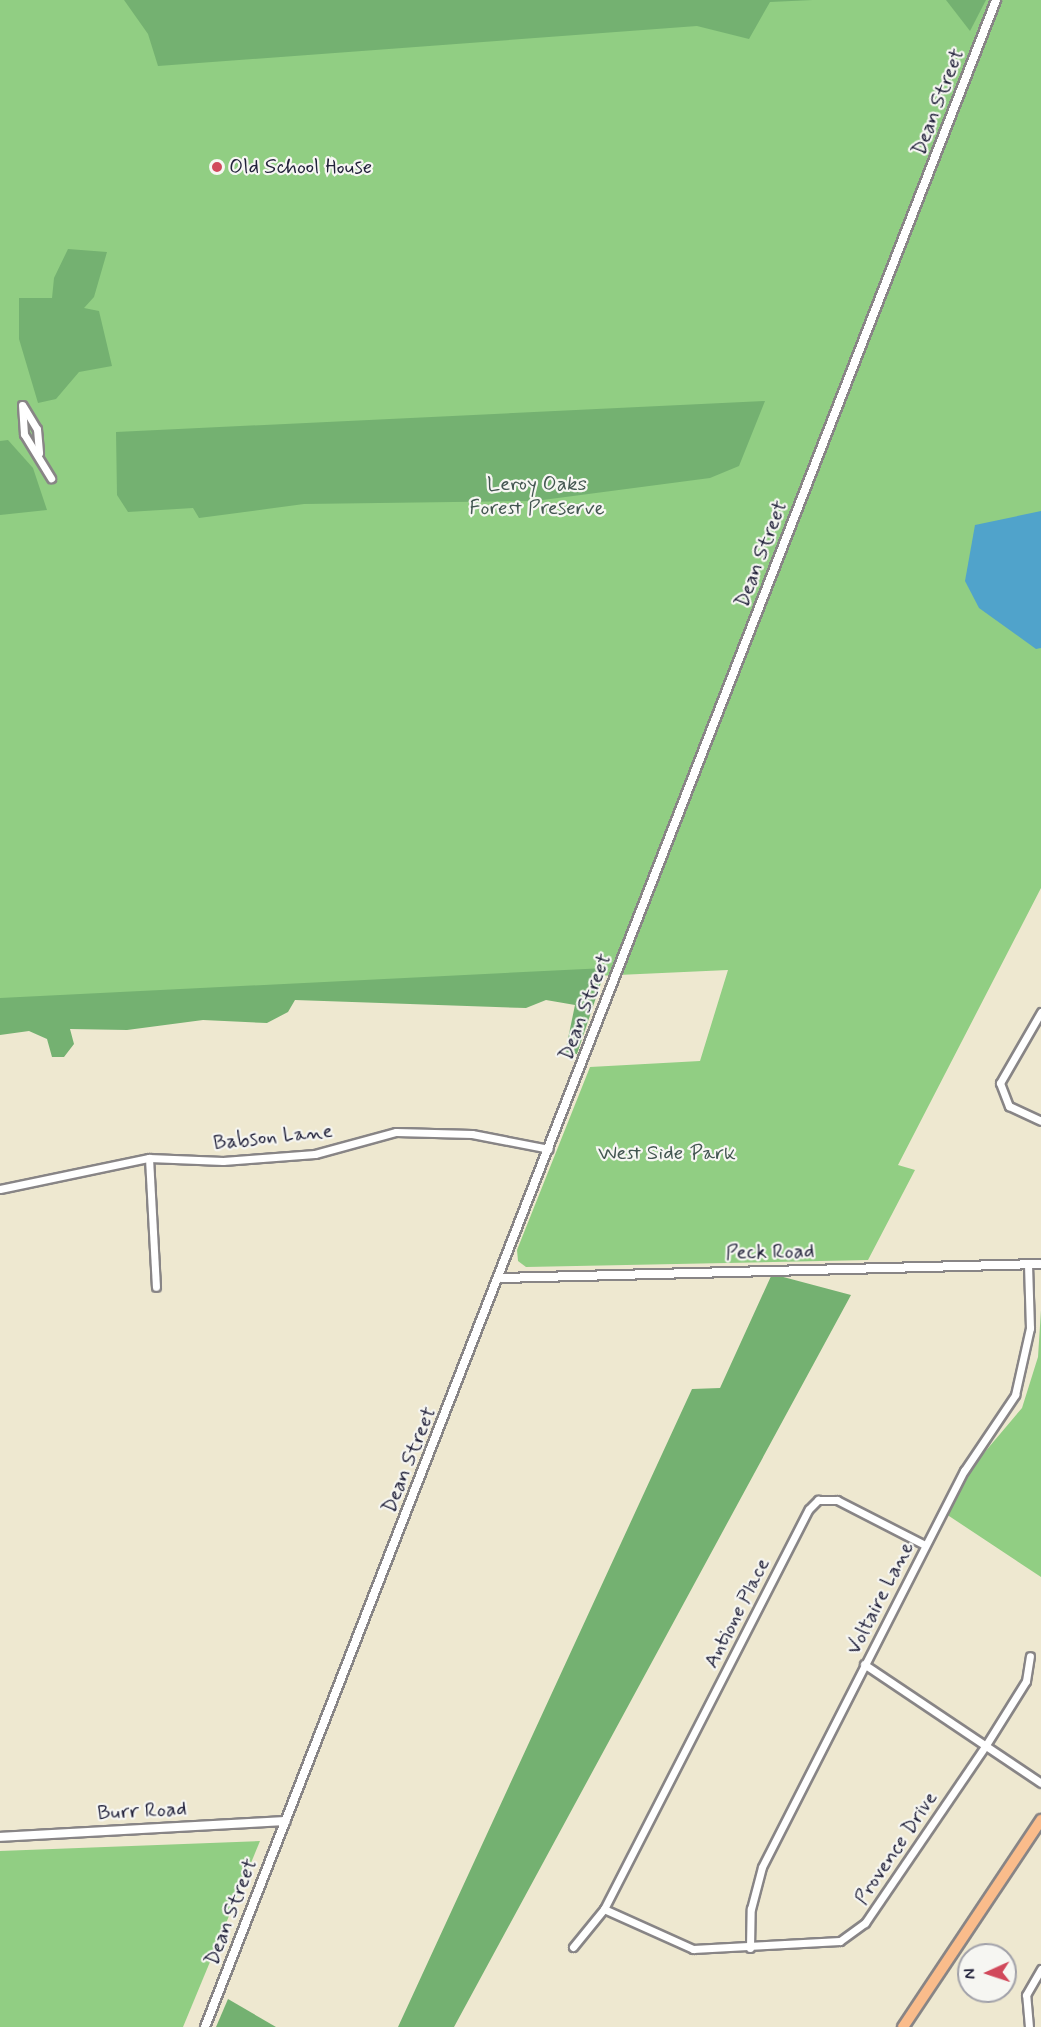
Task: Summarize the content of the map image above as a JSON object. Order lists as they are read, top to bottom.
{
  "streets": {
    "street": [
      "Dean Street",
      "Babson Lane",
      "Peck Road",
      "Voltaire Lane",
      "Antione Place",
      "Burr Road",
      "Provence Drive"
    ]
  },
  "crossings": [
    ["Dean Street", "Babson Lane"],
    ["Dean Street", "Peck Road"],
    ["Dean Street", "Burr Road"],
    ["Peck Road", "Voltaire Lane"],
    ["Voltaire Lane", "Antione Place"],
    ["Voltaire Lane", "Provence Drive"],
    ["Antione Place", "Provence Drive"]
  ],
  "parks": ["Leroy Oaks Forest Preserve", "West Side Park"],
  "places": ["Old School House"],
  "north": "left"
}
